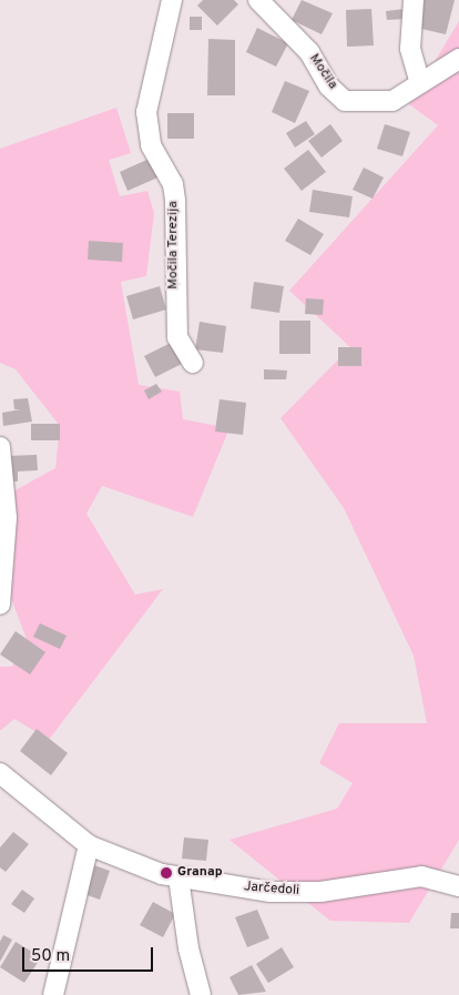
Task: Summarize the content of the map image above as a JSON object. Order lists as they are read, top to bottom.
{
  "streets": {
    "street": ["Močila", "Močila Terezija", "Jarčedoli"]
  },
  "places": ["Granap"],
  "scale_bar": "50 m"
}
